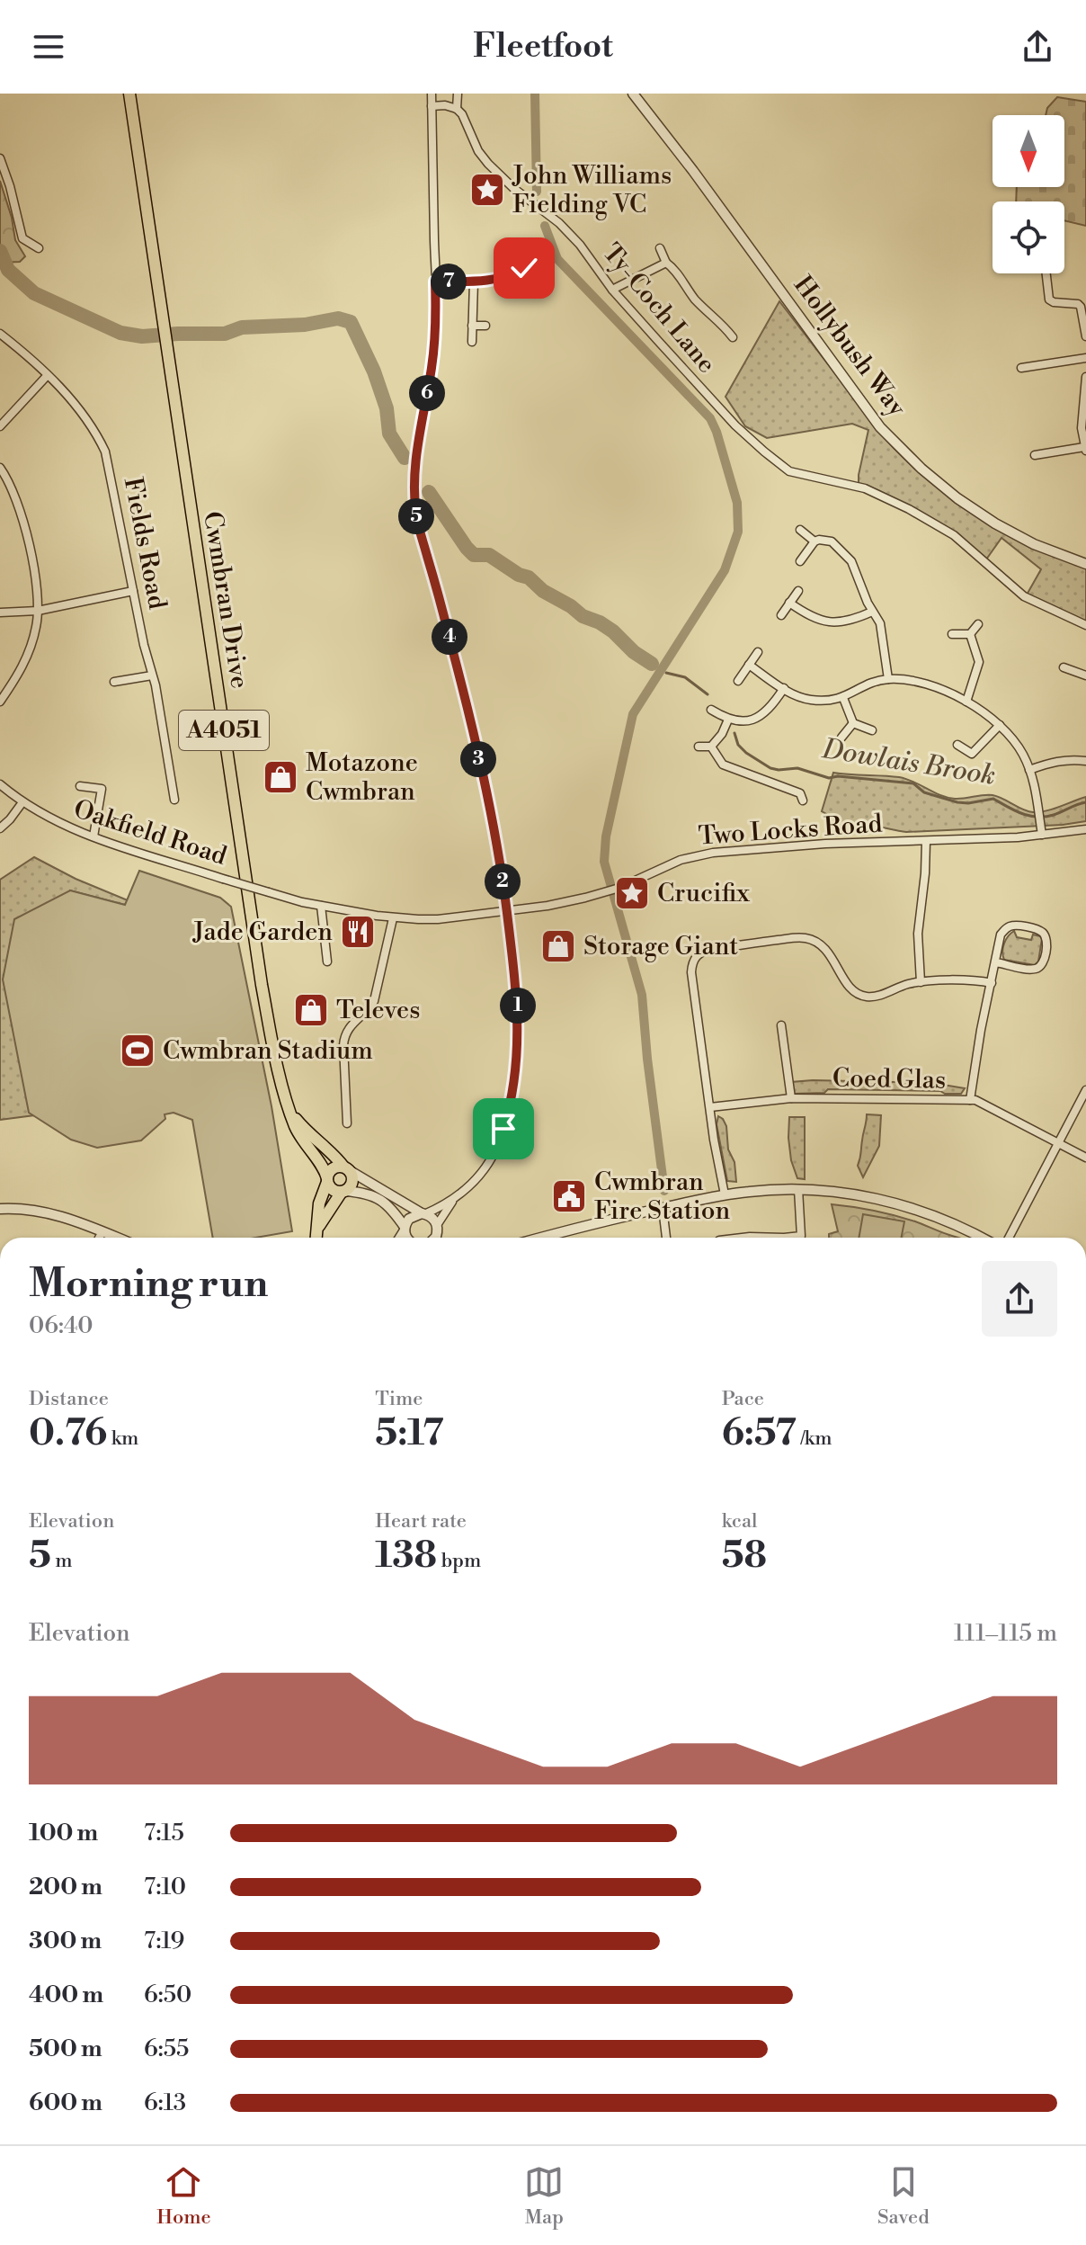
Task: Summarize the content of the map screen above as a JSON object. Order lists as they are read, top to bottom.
{
  "streets": {
    "main road": ["Cwmbran Drive", "A4051"],
    "street": [
      "Ty-Coch Lane",
      "Hollybush Way",
      "Fields Road",
      "Two Locks Road",
      "Oakfield Road",
      "Coed Glas"
    ]
  },
  "crossings": [
    ["Cwmbran Drive", "A4051"],
    ["Two Locks Road", "Oakfield Road"]
  ],
  "water": ["Dowlais Brook"],
  "places": {
    "place": ["John Williams Fielding VC", "Crucifix"],
    "shop": ["Motazone Cwmbran", "Storage Giant", "Televes"],
    "restaurant": ["Jade Garden"],
    "sports": ["Cwmbran Stadium"],
    "public building": ["Cwmbran Fire Station"]
  },
  "north": "bottom",
  "page": {
    "header": "Fleetfoot",
    "pins": [
      "7",
      "6",
      "5",
      "4",
      "3",
      "2",
      "1"
    ],
    "heading": ["Morning run", "06:40"],
    "stats": [
      ["Distance", "0.76 km"],
      ["Time", "5:17"],
      ["Pace", "6:57 /km"],
      ["Elevation", "5 m"],
      ["Heart rate", "138 bpm"],
      ["kcal", "58"]
    ],
    "chart": ["Elevation", "111–115 m"],
    "list": [
      {
        "name": "100 m",
        "note": "7:15"
      },
      {
        "name": "200 m",
        "note": "7:10"
      },
      {
        "name": "300 m",
        "note": "7:19"
      },
      {
        "name": "400 m",
        "note": "6:50"
      },
      {
        "name": "500 m",
        "note": "6:55"
      },
      {
        "name": "600 m",
        "note": "6:13"
      }
    ],
    "tabs": ["Home", "Map", "Saved"]
  }
}
